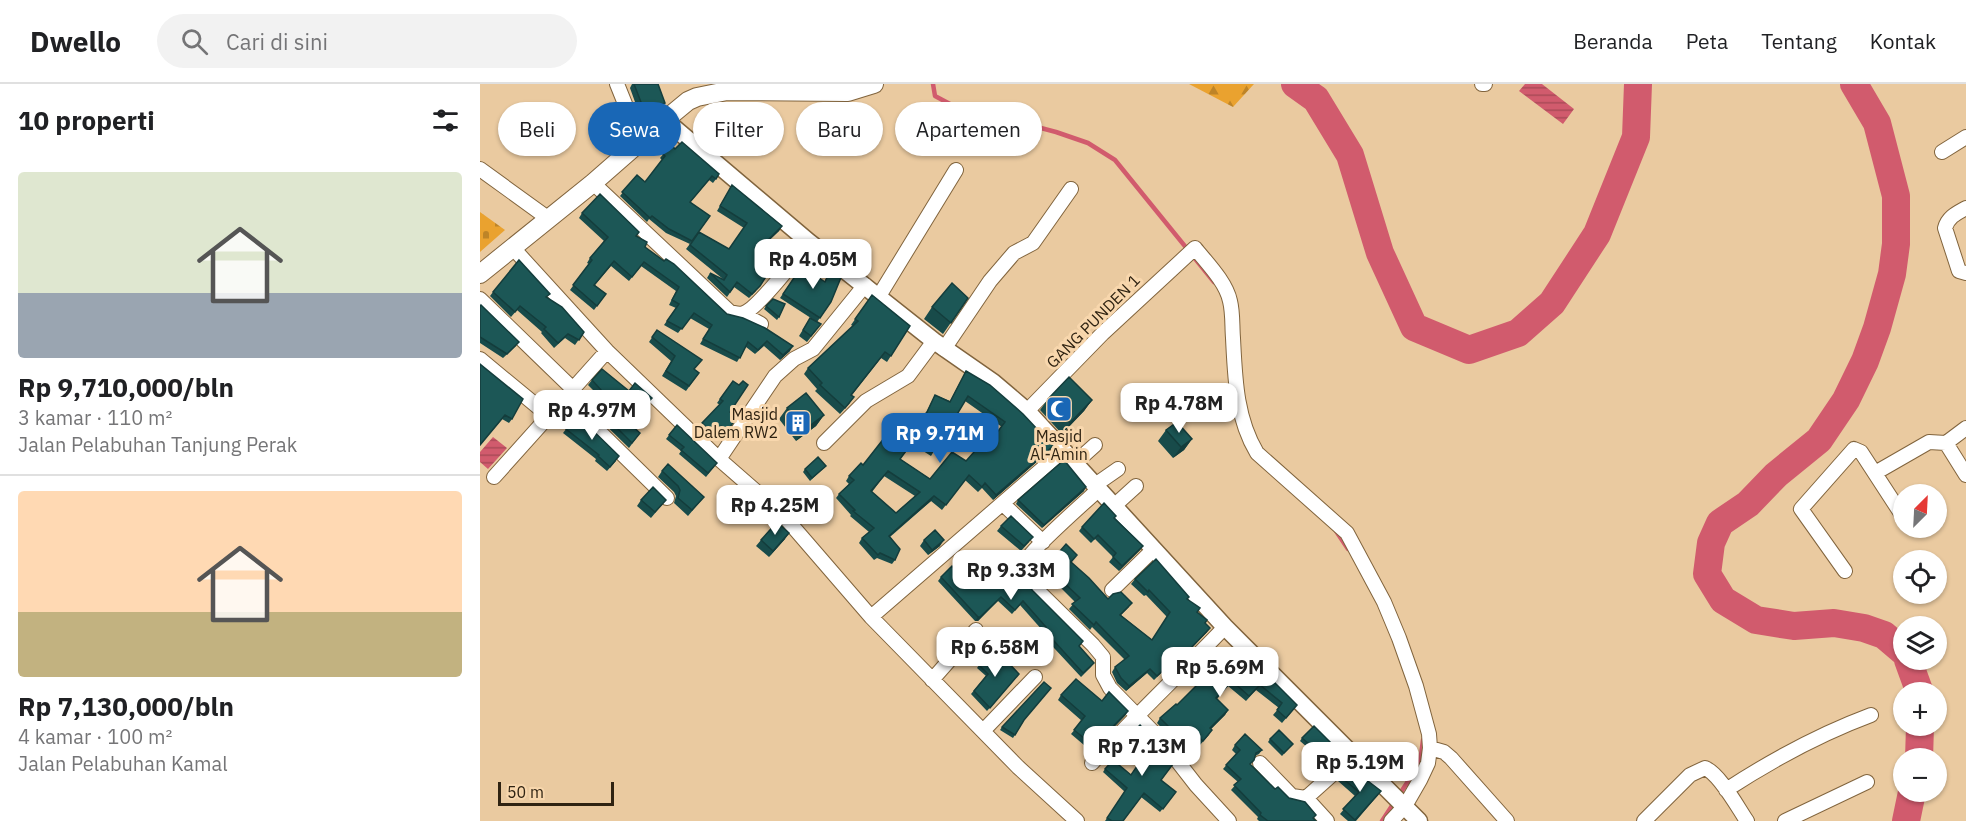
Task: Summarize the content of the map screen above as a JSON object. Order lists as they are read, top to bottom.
{
  "streets": {
    "street": ["GANG PUNDEN 1"]
  },
  "places": {
    "mosque": ["Masjid Al-Amin"],
    "building": ["Masjid Dalem RW2"]
  },
  "scale_bar": "50 m",
  "north": "top right",
  "page": {
    "header": "Dwello",
    "search": "Cari di sini",
    "nav": [
      "Beranda",
      "Peta",
      "Tentang",
      "Kontak"
    ],
    "heading": "10 properti",
    "chip": [
      "Beli",
      "Sewa",
      "Filter",
      "Baru",
      "Apartemen"
    ],
    "list": [
      {
        "name": "Rp 9,710,000/bln",
        "note": "3 kamar · 110 m² · Jalan Pelabuhan Tanjung Perak"
      },
      {
        "name": "Rp 7,130,000/bln",
        "note": "4 kamar · 100 m² · Jalan Pelabuhan Kamal"
      }
    ],
    "price": [
      "Rp 4.05M",
      "Rp 4.78M",
      "Rp 4.97M",
      "Rp 9.71M",
      "Rp 4.25M",
      "Rp 9.33M",
      "Rp 6.58M",
      "Rp 5.69M",
      "Rp 7.13M",
      "Rp 5.19M"
    ],
    "map_buttons": ["+", "−"],
    "scale": "50 m"
  }
}
